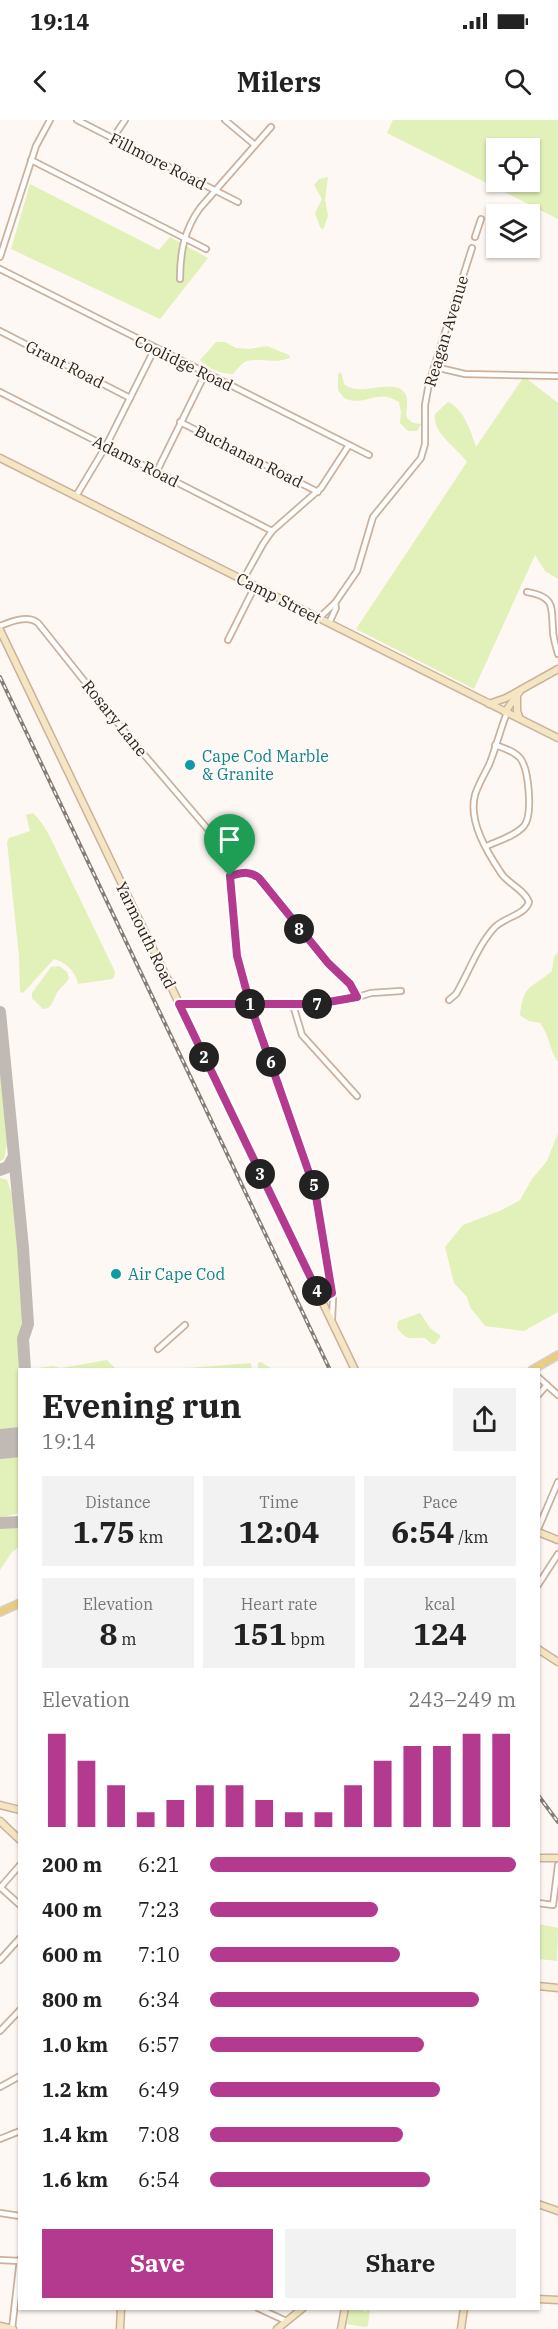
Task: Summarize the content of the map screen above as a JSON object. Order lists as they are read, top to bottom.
{
  "streets": {
    "main road": ["Camp Street", "Yarmouth Road"],
    "street": [
      "Fillmore Road",
      "Reagan Avenue",
      "Coolidge Road",
      "Grant Road",
      "Buchanan Road",
      "Adams Road",
      "Rosary Lane"
    ]
  },
  "crossings": [
    ["Reagan Avenue", "Camp Street"],
    ["Rosary Lane", "Yarmouth Road"]
  ],
  "places": ["Cape Cod Marble & Granite", "Air Cape Cod"],
  "page": {
    "status": "19:14",
    "header": "Milers",
    "pins": [
      "8",
      "1",
      "7",
      "2",
      "6",
      "3",
      "5",
      "4"
    ],
    "heading": ["Evening run", "19:14"],
    "stats": [
      ["Distance", "1.75 km"],
      ["Time", "12:04"],
      ["Pace", "6:54 /km"],
      ["Elevation", "8 m"],
      ["Heart rate", "151 bpm"],
      ["kcal", "124"]
    ],
    "chart": ["Elevation", "243–249 m"],
    "list": [
      {
        "name": "200 m",
        "note": "6:21"
      },
      {
        "name": "400 m",
        "note": "7:23"
      },
      {
        "name": "600 m",
        "note": "7:10"
      },
      {
        "name": "800 m",
        "note": "6:34"
      },
      {
        "name": "1.0 km",
        "note": "6:57"
      },
      {
        "name": "1.2 km",
        "note": "6:49"
      },
      {
        "name": "1.4 km",
        "note": "7:08"
      },
      {
        "name": "1.6 km",
        "note": "6:54"
      }
    ],
    "buttons": ["Save", "Share"]
  }
}
